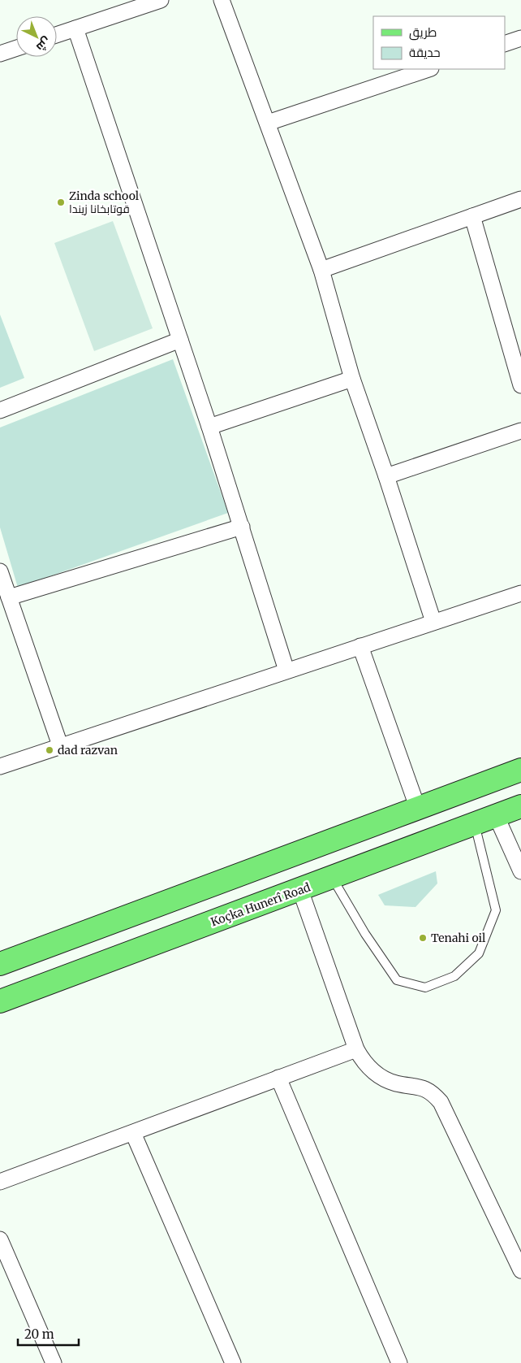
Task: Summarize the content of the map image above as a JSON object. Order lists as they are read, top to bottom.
{
  "streets": {
    "main road": ["Koçka Hunerî Road"]
  },
  "places": ["Zinda school قوتابخانا زیندا", "dad razvan", "Tenahi oil"],
  "legend": ["طريق", "حديقة"],
  "scale_bar": "20 m",
  "north": "bottom right"
}
